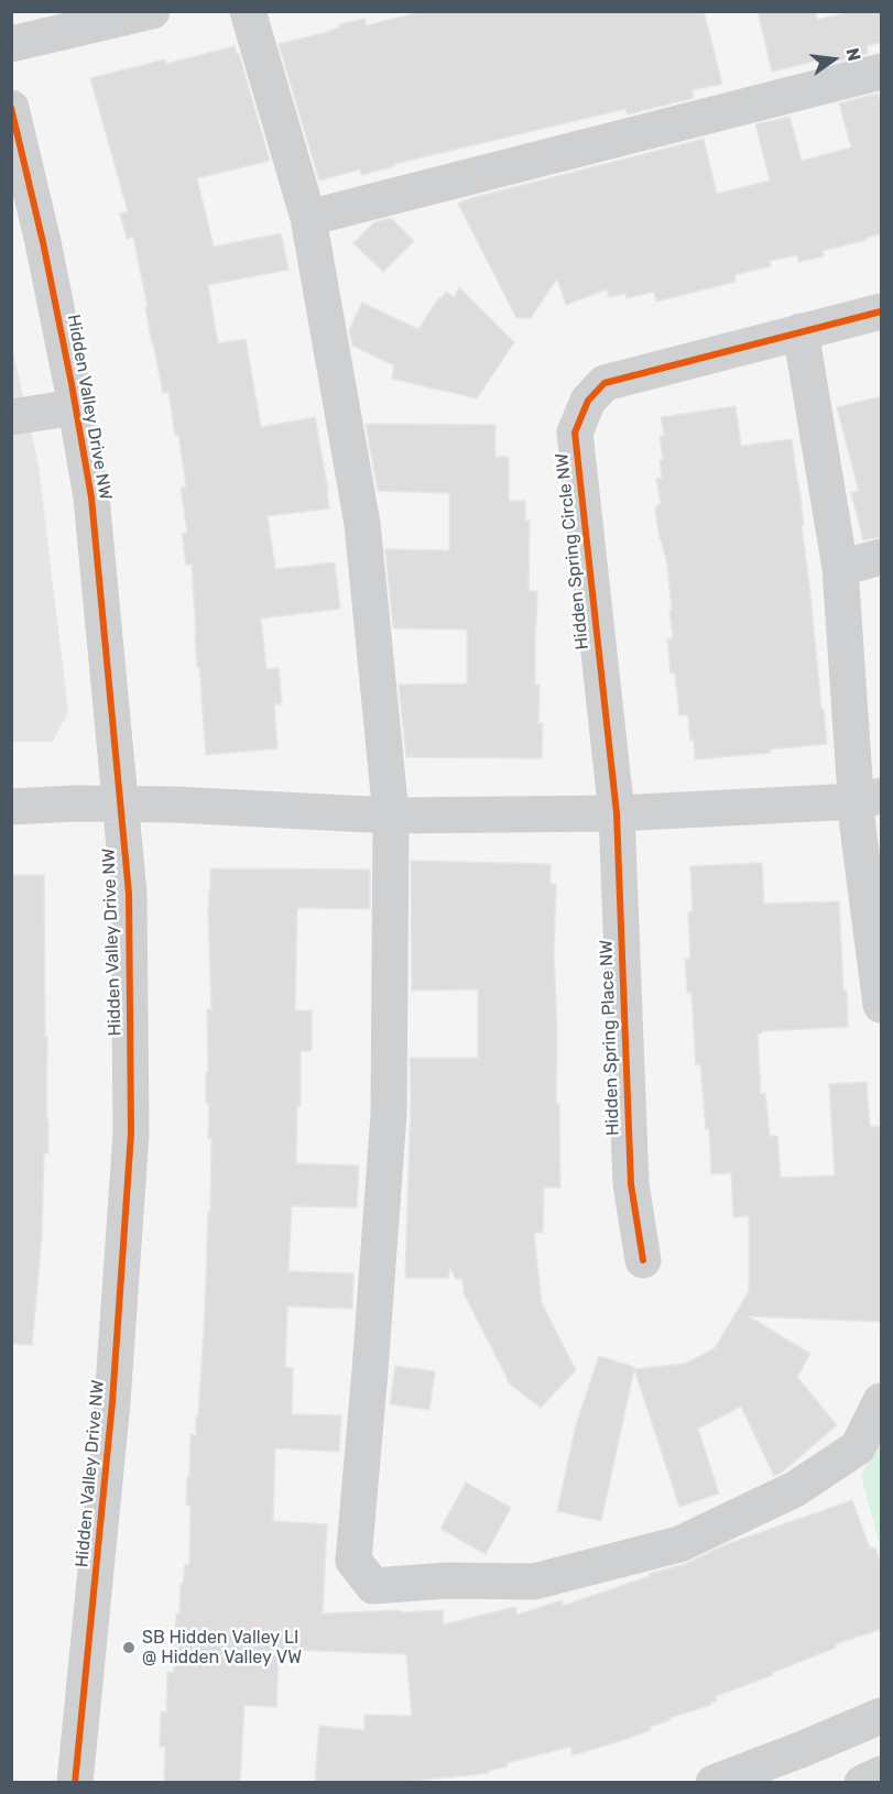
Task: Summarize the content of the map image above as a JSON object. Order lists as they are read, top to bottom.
{
  "streets": {
    "street": ["Hidden Valley Drive NW", "Hidden Spring Circle NW", "Hidden Spring Place NW"]
  },
  "crossings": [
    ["Hidden Spring Circle NW", "Hidden Spring Place NW"]
  ],
  "places": ["SB Hidden Valley LI @ Hidden Valley VW"],
  "north": "right"
}
